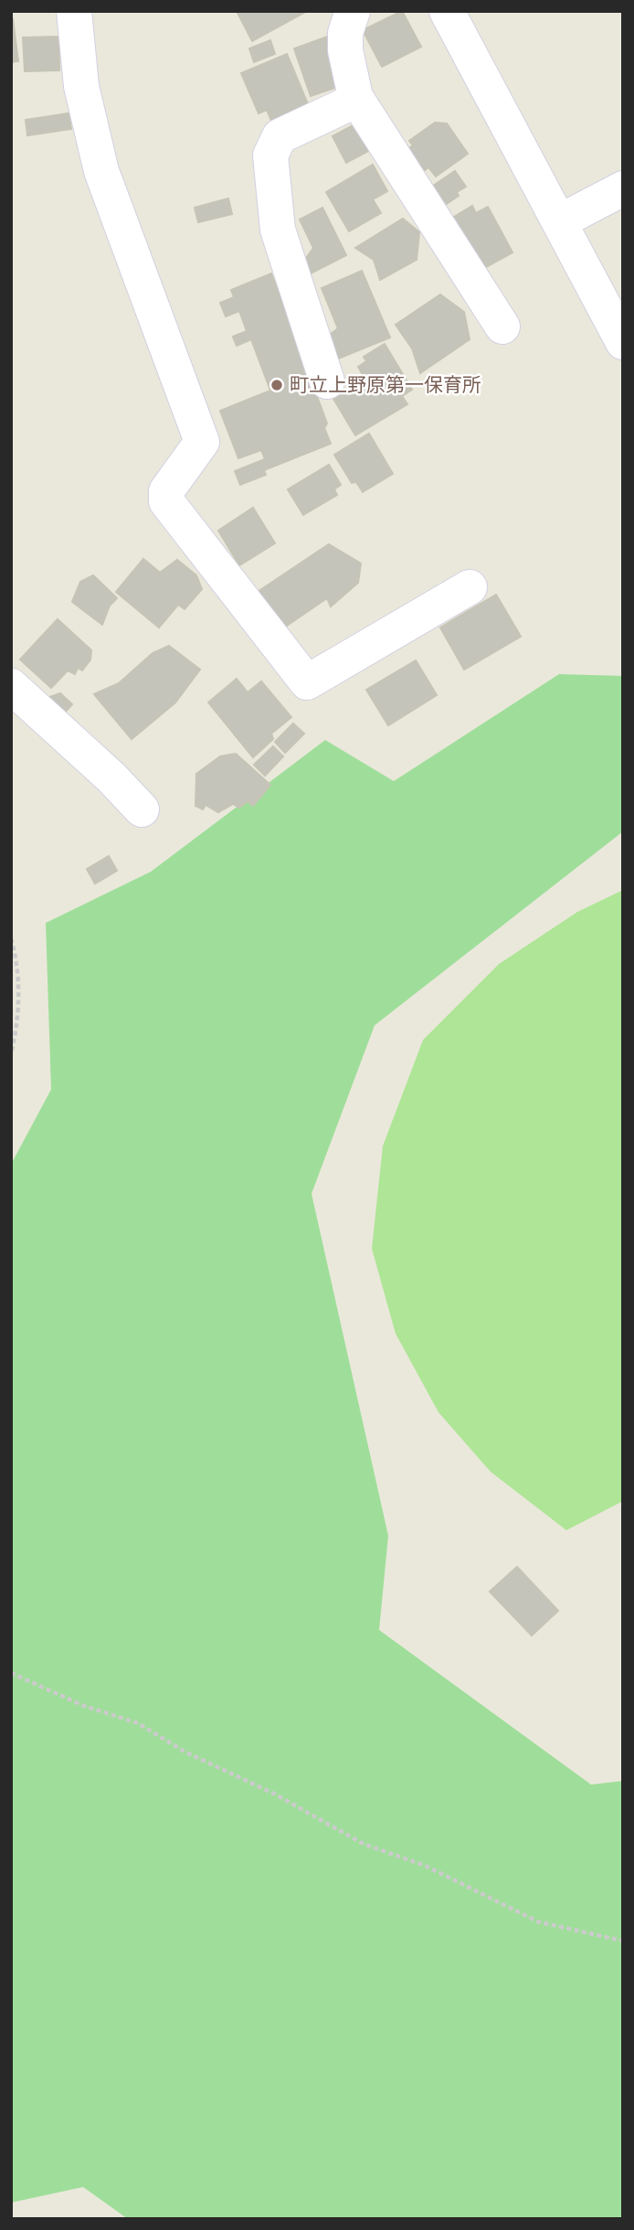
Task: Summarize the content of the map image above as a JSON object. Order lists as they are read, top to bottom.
{
  "places": ["町立上野原第一保育所"]
}
